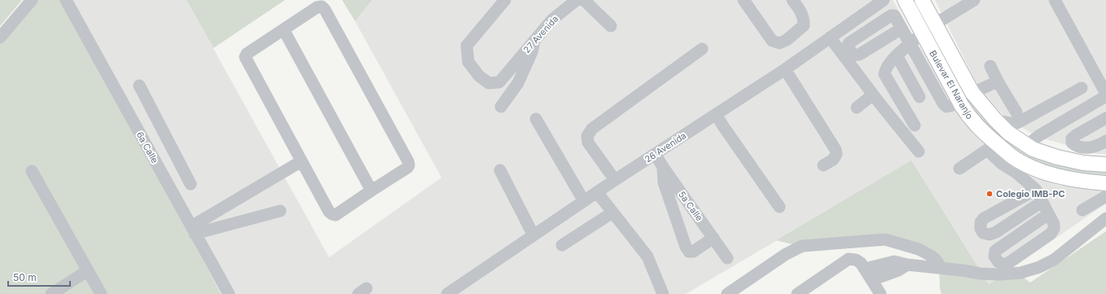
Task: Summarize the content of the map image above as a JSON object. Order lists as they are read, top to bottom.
{
  "streets": {
    "main road": ["Bulevar El Naranjo"],
    "street": [
      "27 Avenida",
      "6a Calle",
      "26 Avenida",
      "5a Calle"
    ]
  },
  "crossings": [
    ["26 Avenida", "5a Calle"]
  ],
  "places": ["Colegio IMB-PC"],
  "scale_bar": "50 m"
}
